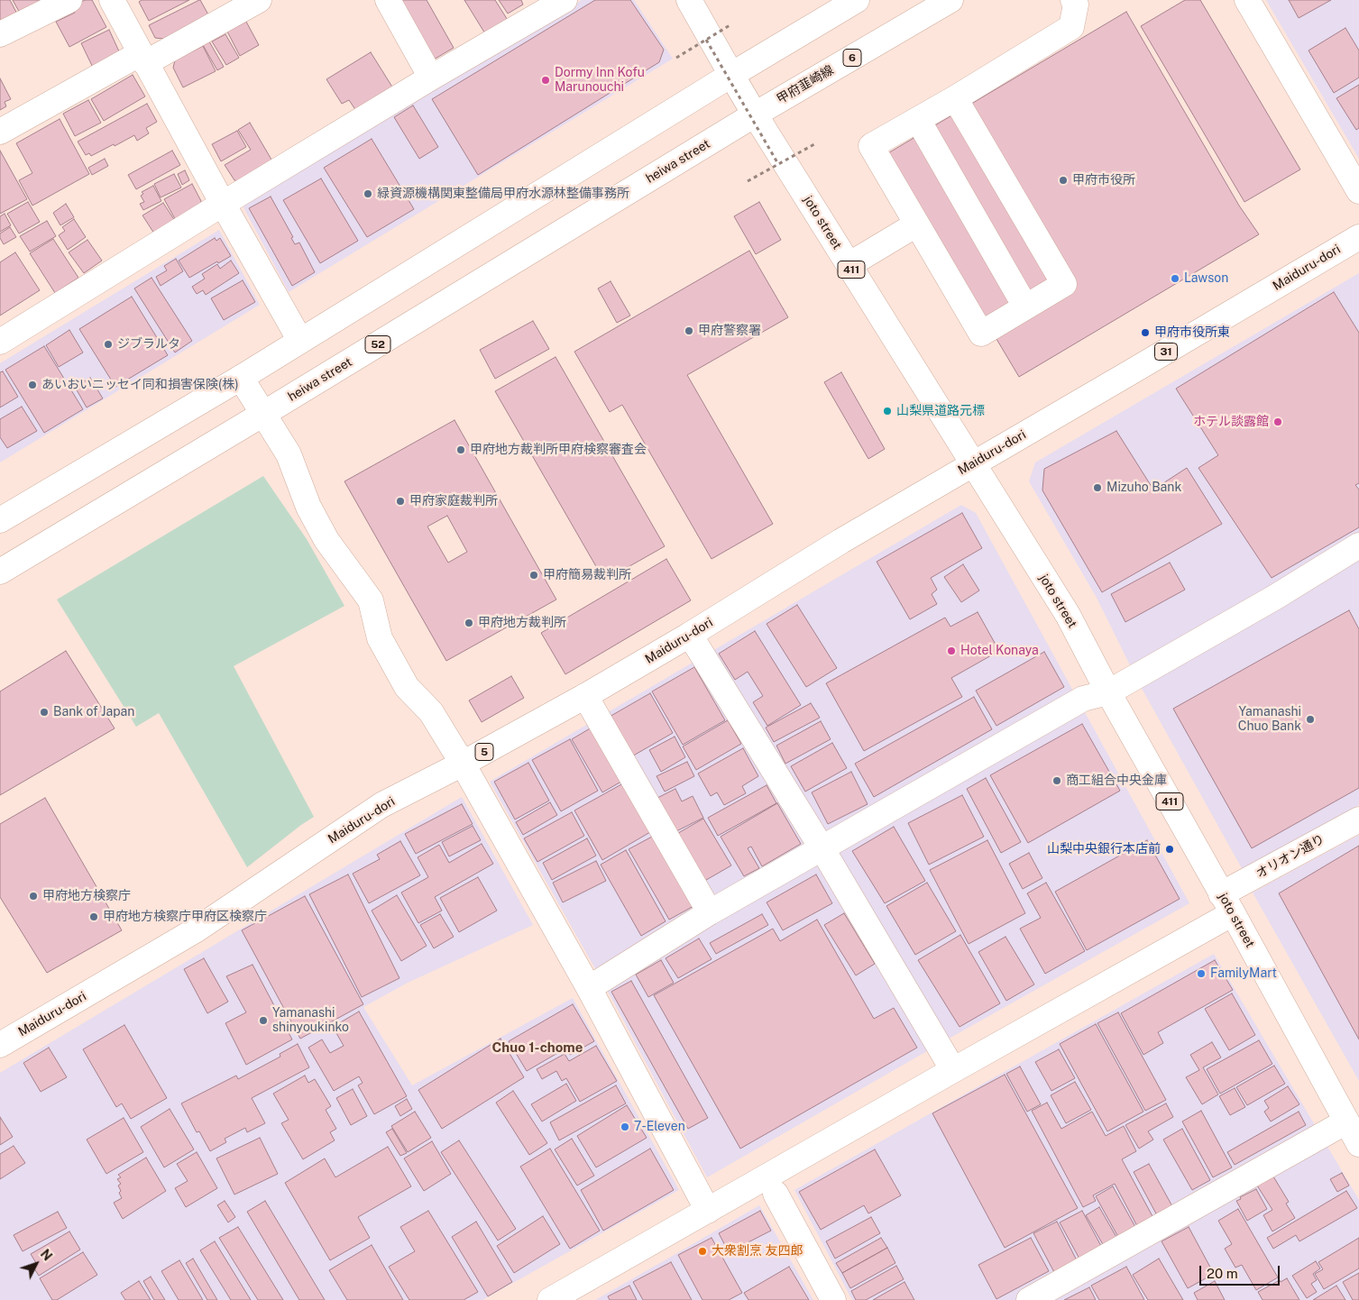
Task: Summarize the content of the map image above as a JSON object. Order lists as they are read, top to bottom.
{
  "streets": {
    "main road": [
      "6",
      "甲府韮崎線",
      "heiwa street",
      "joto street",
      "Maiduru-dori",
      "411",
      "52",
      "31",
      "5",
      "オリオン通り"
    ]
  },
  "crossings": [
    ["甲府韮崎線", "heiwa street"],
    ["甲府韮崎線", "joto street"],
    ["heiwa street", "joto street"],
    ["joto street", "Maiduru-dori"],
    ["joto street", "オリオン通り"]
  ],
  "districts": ["Chuo 1-chome"],
  "places": [
    "Dormy Inn Kofu Marunouchi",
    "甲府市役所",
    "緑資源機構関東整備局甲府水源林整備事務所",
    "Lawson",
    "甲府警察署",
    "甲府市役所東",
    "ジブラルタ",
    "あいおいニッセイ同和損害保険(株)",
    "山梨県道路元標",
    "ホテル談露館",
    "甲府地方裁判所甲府検察審査会",
    "Mizuho Bank",
    "甲府家庭裁判所",
    "甲府簡易裁判所",
    "甲府地方裁判所",
    "Hotel Konaya",
    "Bank of Japan",
    "Yamanashi Chuo Bank",
    "商工組合中央金庫",
    "山梨中央銀行本店前",
    "甲府地方検察庁",
    "甲府地方検察庁甲府区検察庁",
    "FamilyMart",
    "Yamanashi shinyoukinko",
    "7-Eleven",
    "大衆割烹 友四郎"
  ],
  "scale_bar": "20 m",
  "north": "top right"
}
